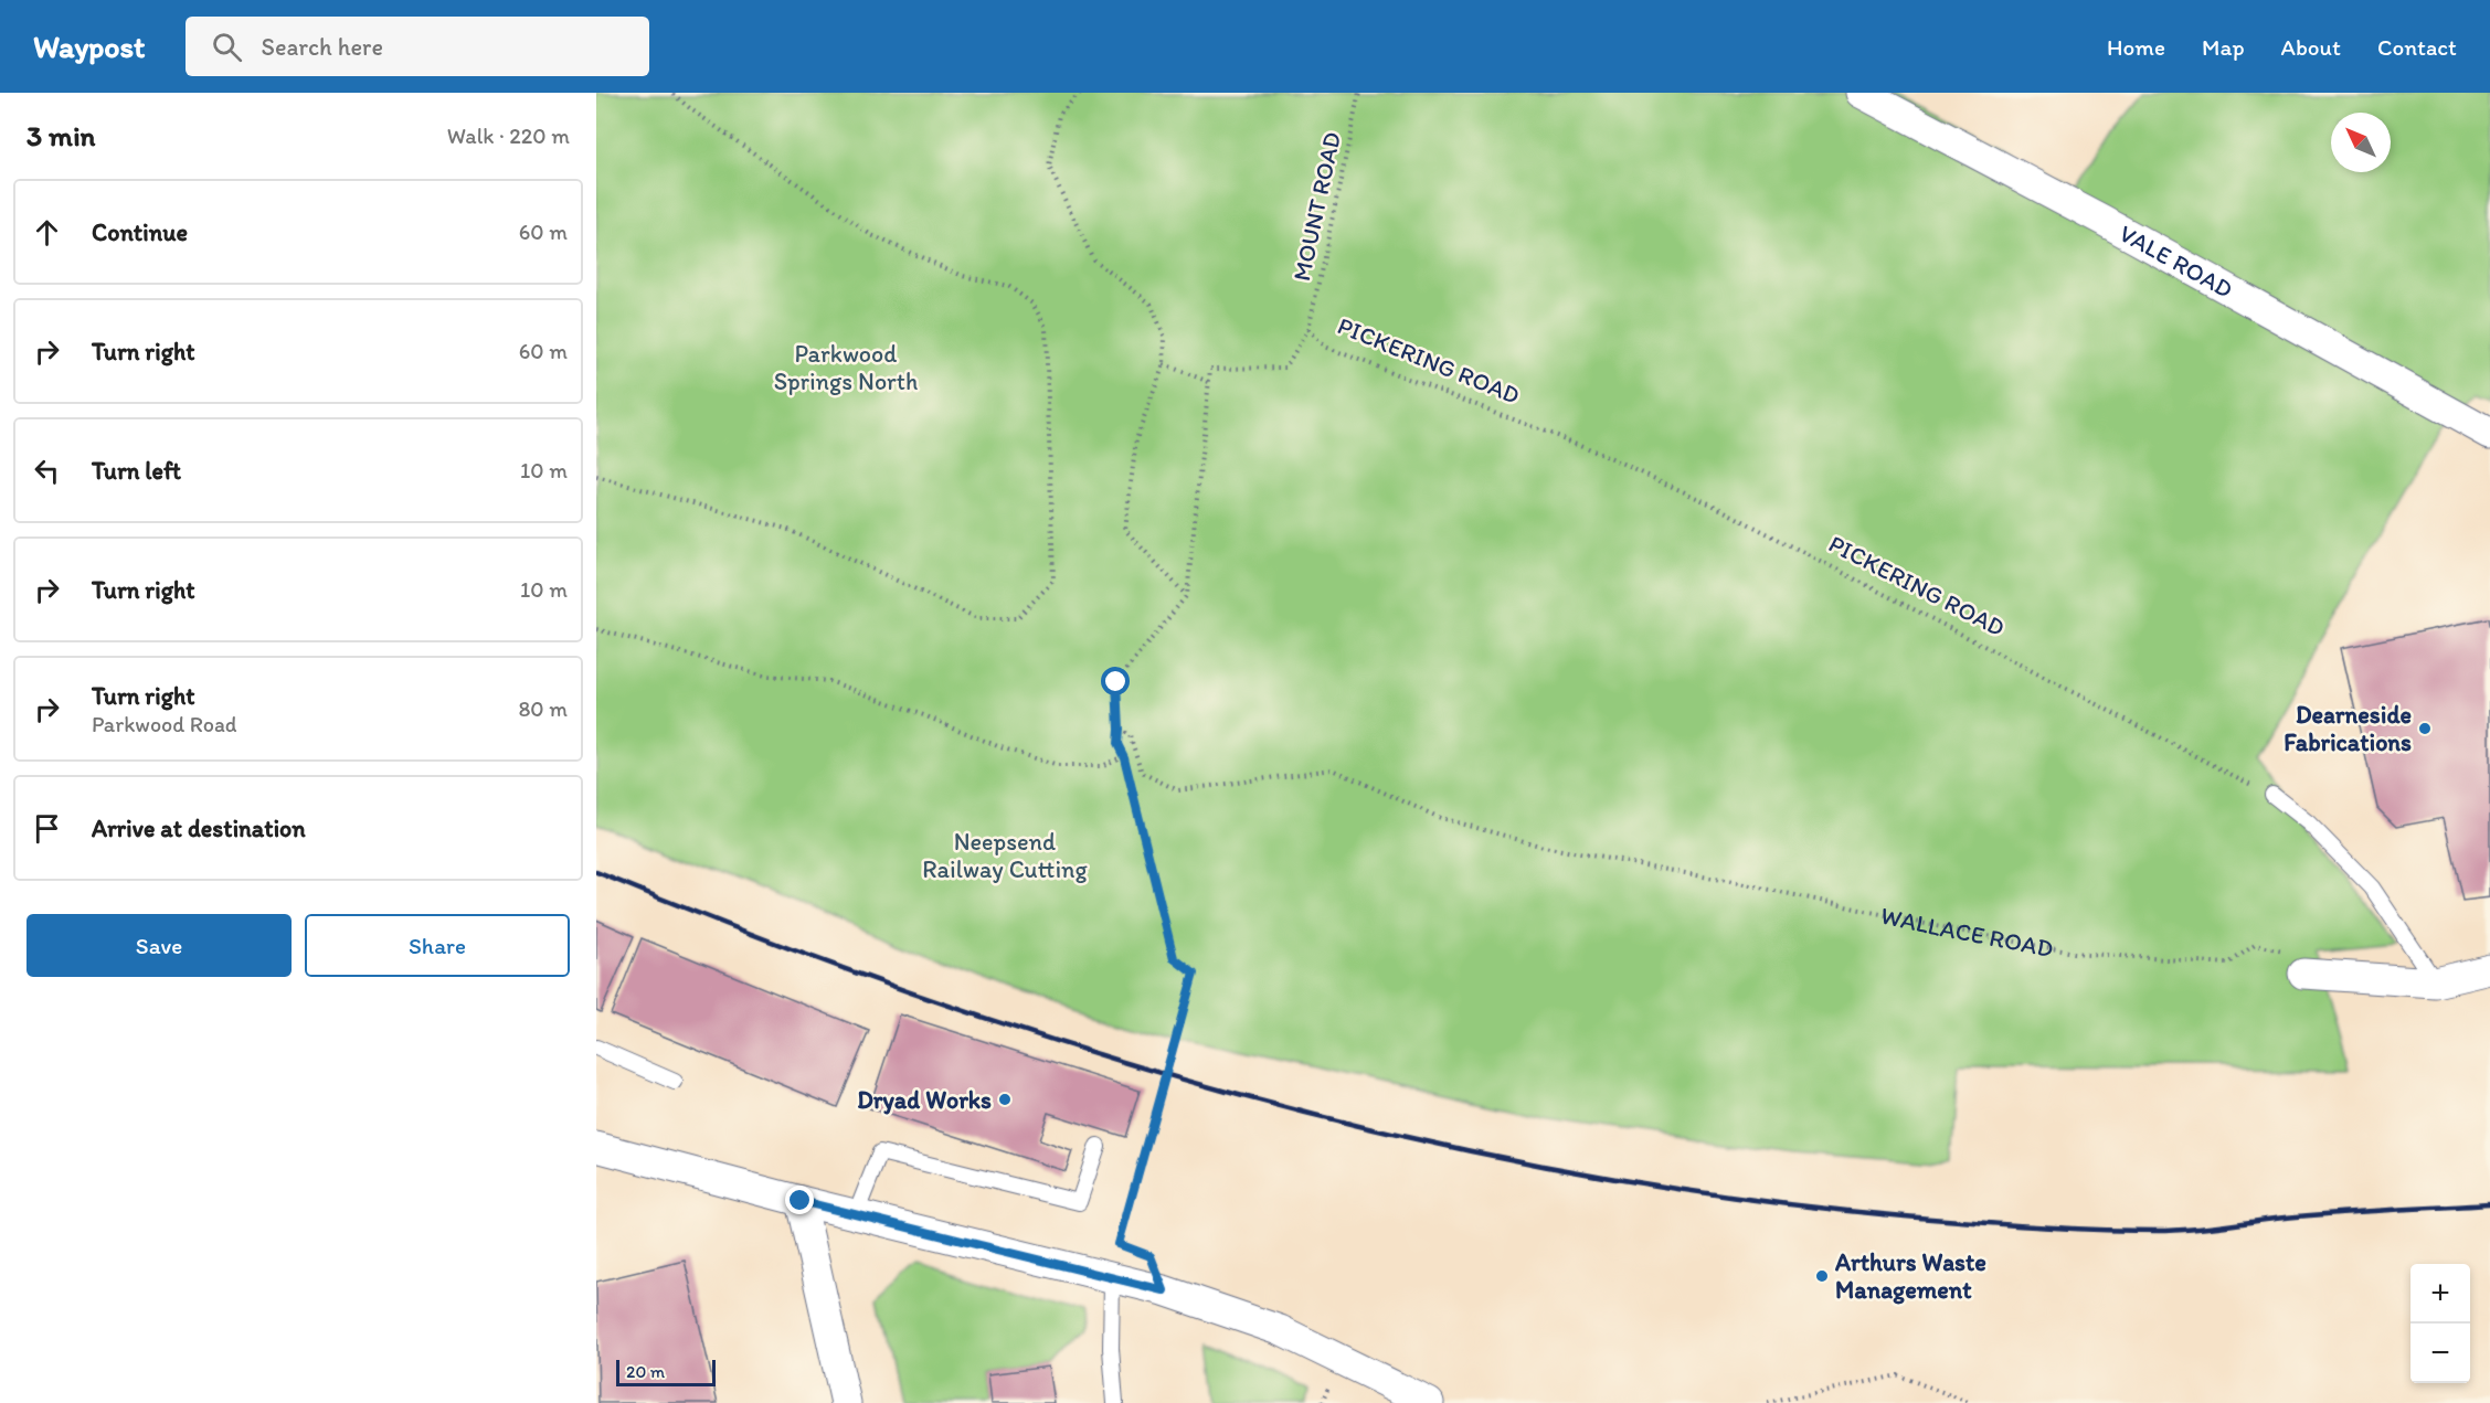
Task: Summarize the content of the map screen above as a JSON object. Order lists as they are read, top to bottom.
{
  "streets": {
    "street": ["VALE ROAD"],
    "path": ["MOUNT ROAD", "PICKERING ROAD", "WALLACE ROAD"]
  },
  "crossings": [
    ["MOUNT ROAD", "PICKERING ROAD"]
  ],
  "parks": ["Parkwood Springs North", "Neepsend Railway Cutting"],
  "places": ["Dearneside Fabrications", "Dryad Works", "Arthurs Waste Management"],
  "scale_bar": "20 m",
  "north": "top left",
  "page": {
    "header": "Waypost",
    "search": "Search here",
    "nav": [
      "Home",
      "Map",
      "About",
      "Contact"
    ],
    "heading": ["3 min", "Walk · 220 m"],
    "list": [
      ["Continue", "60 m"],
      ["Turn right", "60 m"],
      ["Turn left", "10 m"],
      ["Turn right", "10 m"],
      ["Turn right", "Parkwood Road", "80 m"],
      "Arrive at destination"
    ],
    "buttons": ["Save", "Share"],
    "map_buttons": ["+", "−"],
    "scale": "20 m"
  }
}
